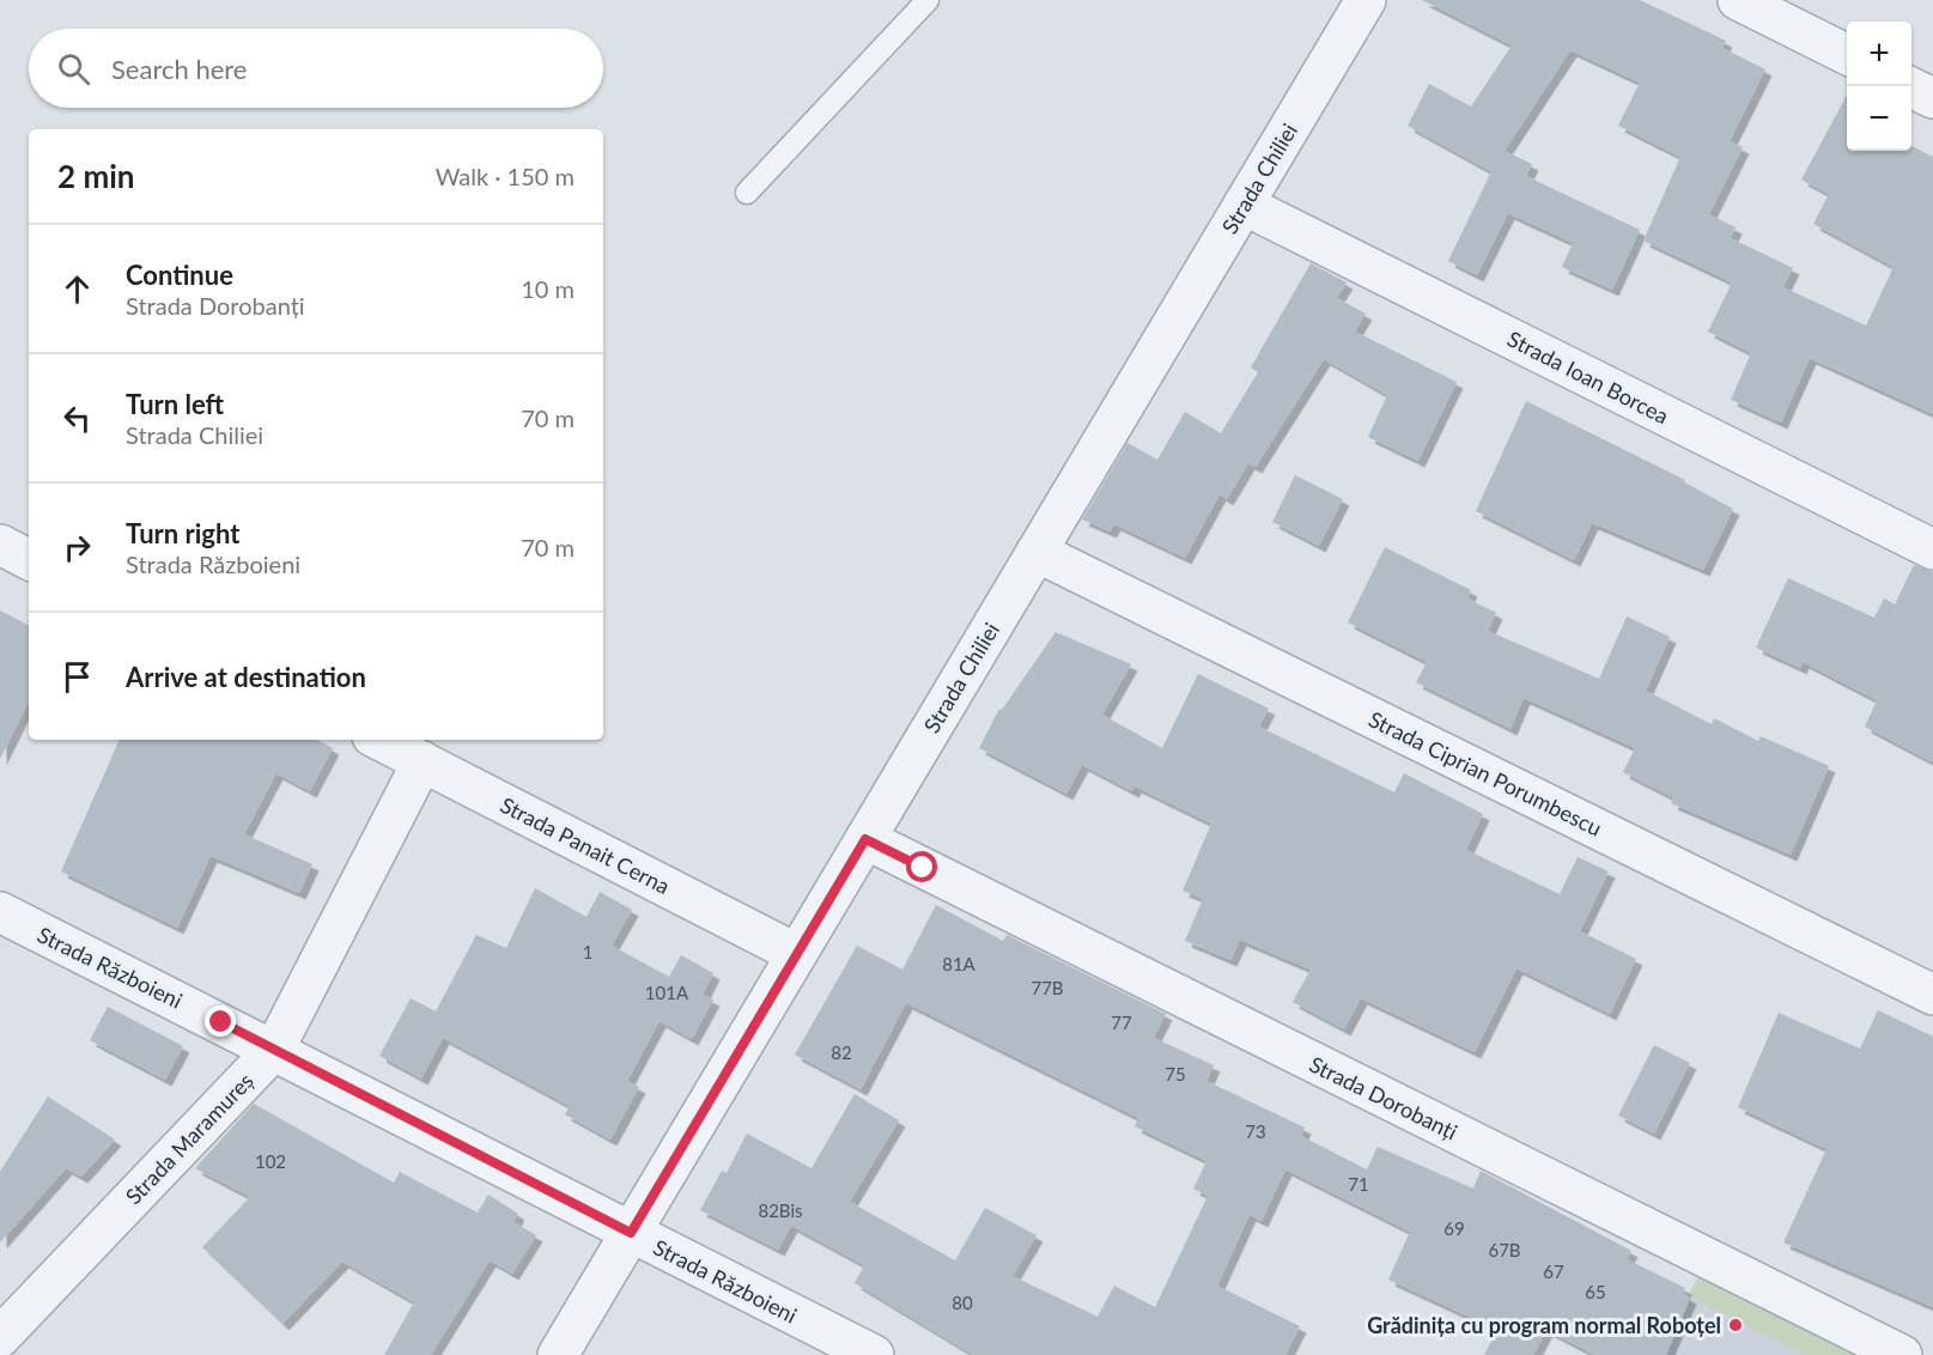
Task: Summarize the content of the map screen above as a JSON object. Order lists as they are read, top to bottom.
{
  "streets": {
    "street": [
      "Strada Chiliei",
      "Strada Ioan Borcea",
      "Strada Ciprian Porumbescu",
      "Strada Panait Cerna",
      "Strada Războieni",
      "Strada Dorobanți",
      "Strada Maramureș"
    ]
  },
  "crossings": [
    ["Strada Chiliei", "Strada Ioan Borcea"],
    ["Strada Chiliei", "Strada Ciprian Porumbescu"],
    ["Strada Chiliei", "Strada Panait Cerna"],
    ["Strada Chiliei", "Strada Războieni"],
    ["Strada Chiliei", "Strada Dorobanți"],
    ["Strada Panait Cerna", "Strada Maramureș"],
    ["Strada Războieni", "Strada Maramureș"]
  ],
  "places": ["Grădinița cu program normal Roboțel"],
  "house_numbers": [
    "1",
    "81A",
    "77B",
    "101A",
    "77",
    "82",
    "75",
    "73",
    "102",
    "71",
    "82Bis",
    "69",
    "67B",
    "67",
    "65",
    "80"
  ],
  "page": {
    "map_buttons": ["+", "−"],
    "search": "Search here",
    "heading": ["2 min", "Walk · 150 m"],
    "list": [
      ["Continue", "Strada Dorobanți", "10 m"],
      ["Turn left", "Strada Chiliei", "70 m"],
      ["Turn right", "Strada Războieni", "70 m"],
      "Arrive at destination"
    ]
  }
}
